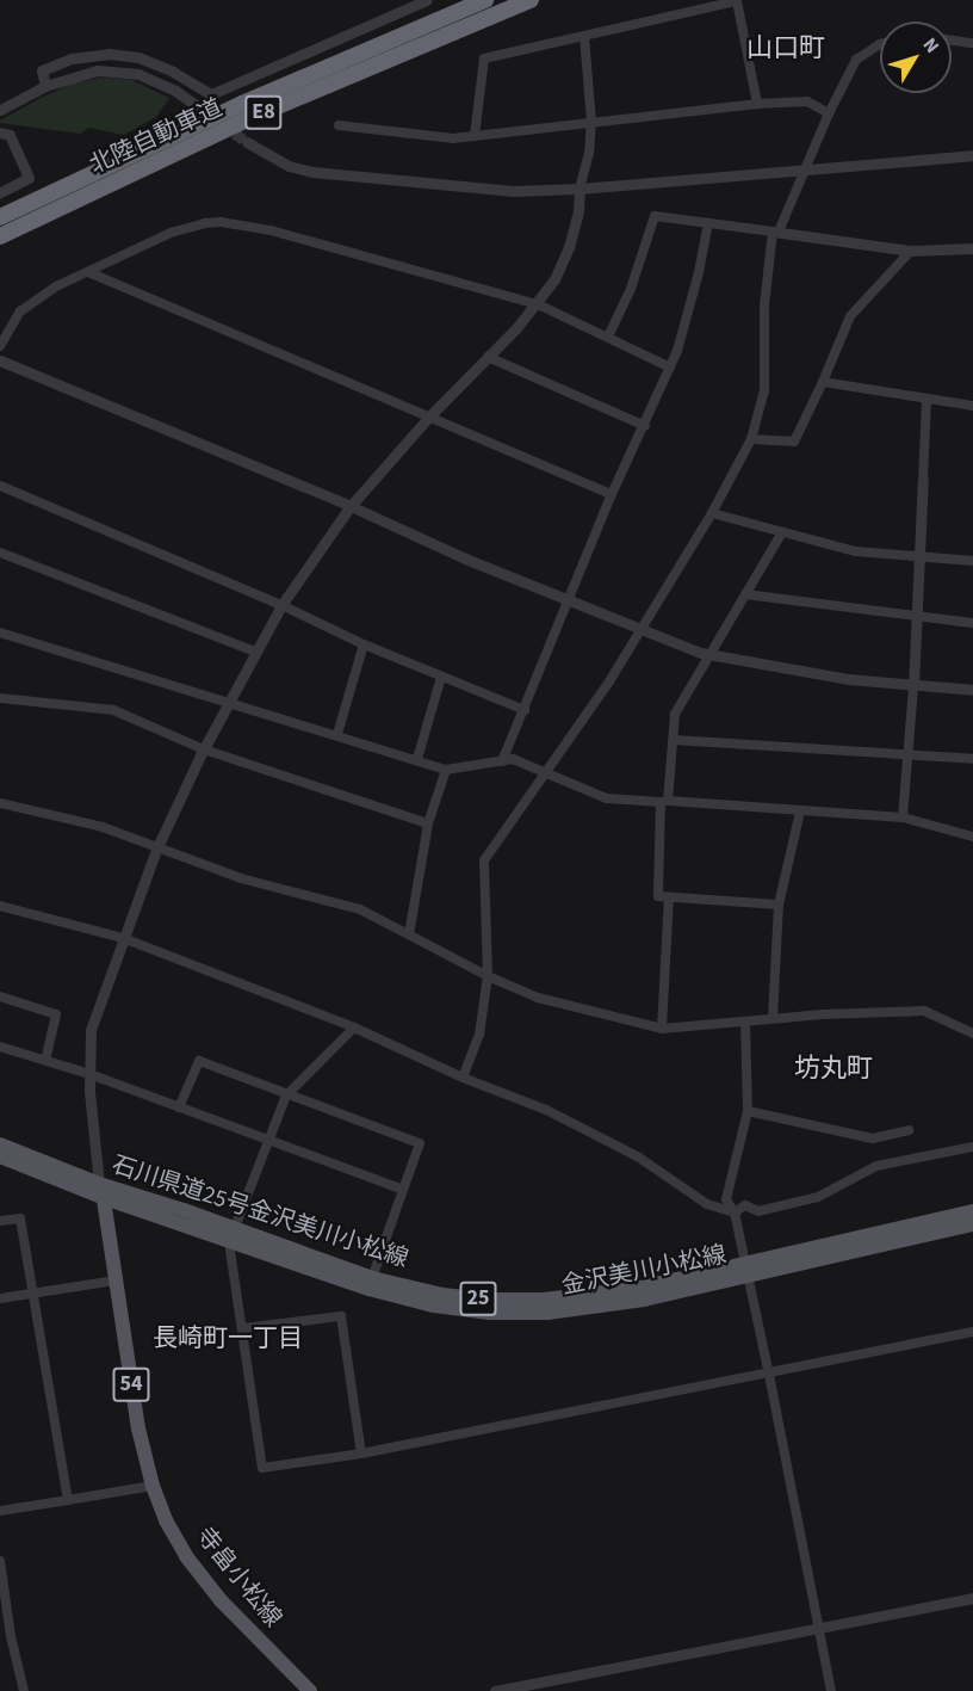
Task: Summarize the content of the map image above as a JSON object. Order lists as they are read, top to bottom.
{
  "streets": {
    "highway": ["E8", "北陸自動車道"],
    "main road": [
      "石川県道25号金沢美川小松線",
      "金沢美川小松線",
      "25",
      "54",
      "寺畠小松線"
    ]
  },
  "crossings": [
    ["石川県道25号金沢美川小松線", "金沢美川小松線"],
    ["石川県道25号金沢美川小松線", "25"],
    ["石川県道25号金沢美川小松線", "寺畠小松線"],
    ["25", "寺畠小松線"]
  ],
  "districts": ["山口町", "坊丸町", "長崎町一丁目"],
  "north": "top right"
}
